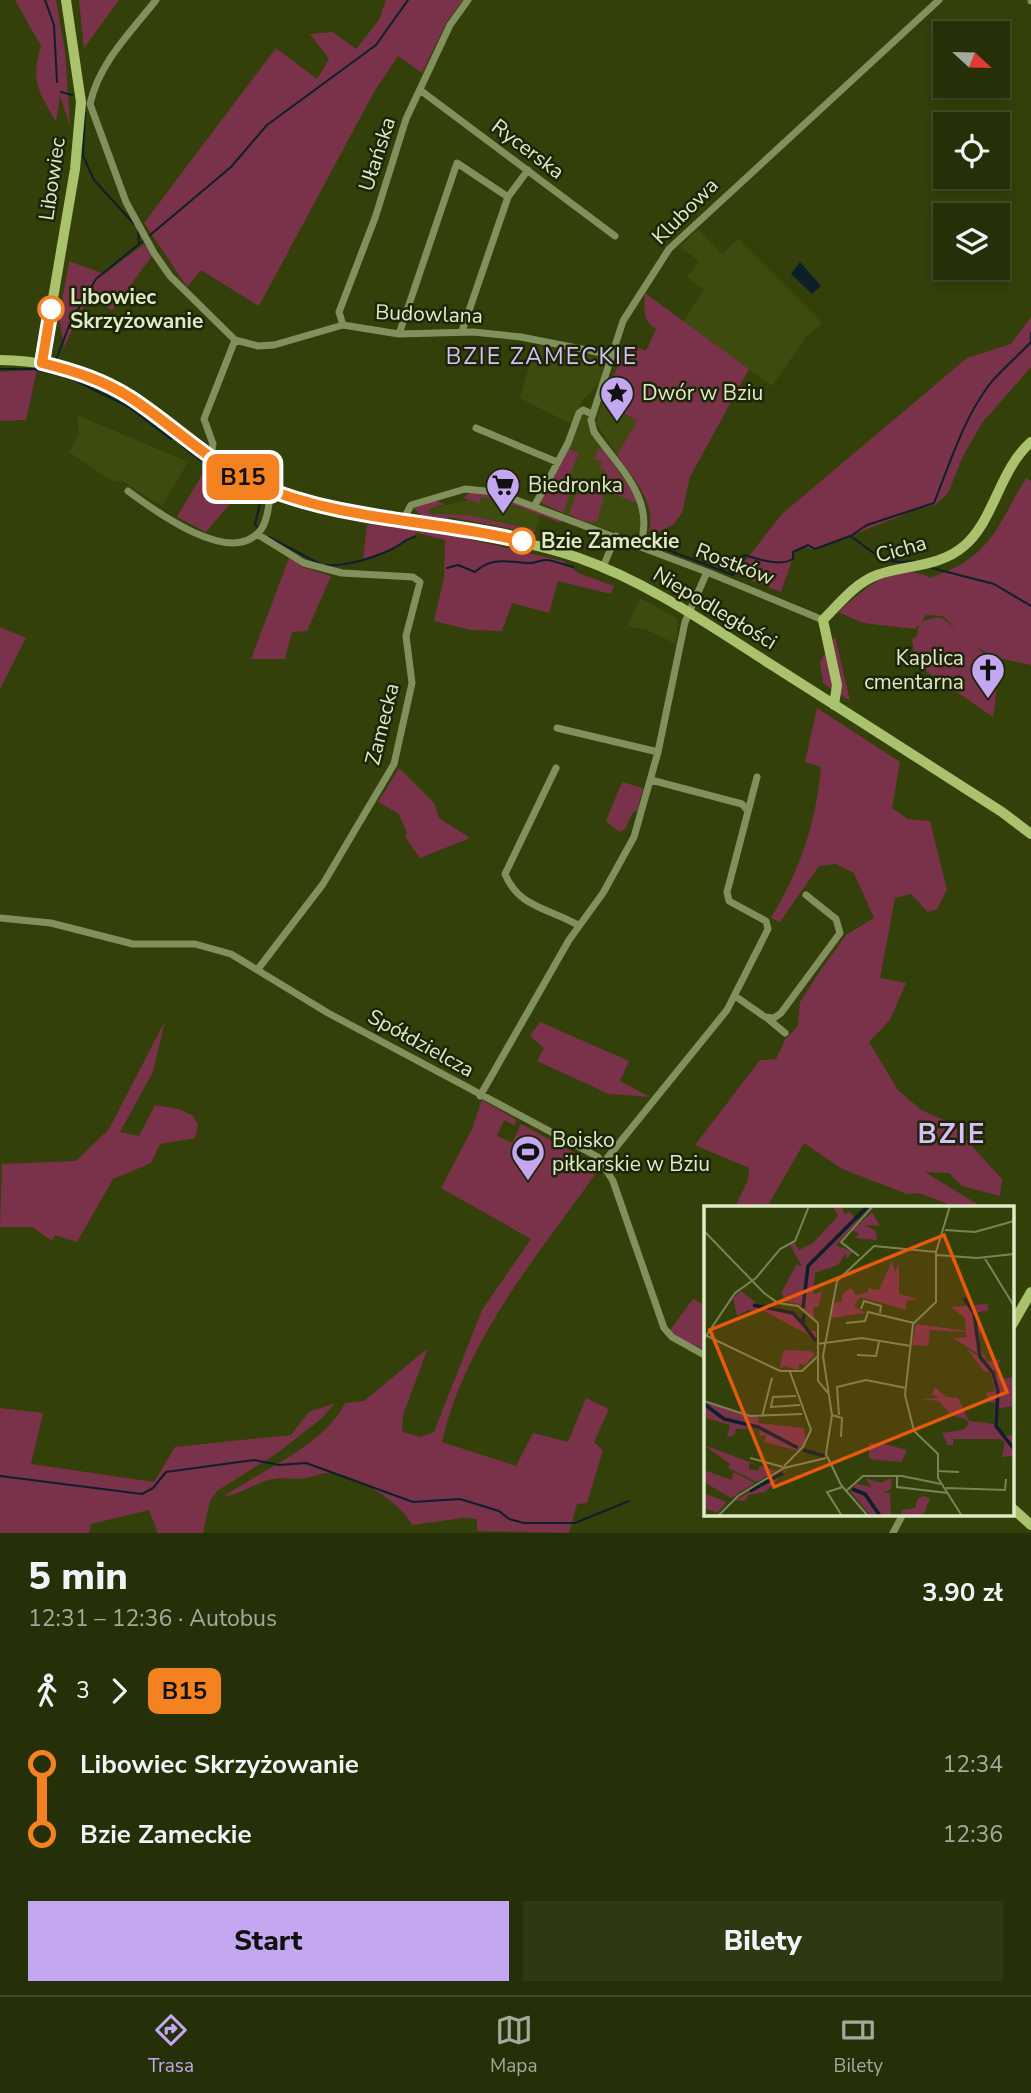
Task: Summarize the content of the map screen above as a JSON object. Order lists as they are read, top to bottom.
{
  "streets": {
    "street": [
      "Rycerska",
      "Ułańska",
      "Libowiec",
      "Klubowa",
      "Budowlana",
      "Cicha",
      "Rostków",
      "Niepodległości",
      "Zamecka",
      "Spółdzielcza"
    ]
  },
  "crossings": [
    ["Rycerska", "Ułańska"],
    ["Ułańska", "Budowlana"],
    ["Libowiec", "Niepodległości"],
    ["Klubowa", "Budowlana"],
    ["Cicha", "Rostków"],
    ["Rostków", "Niepodległości"],
    ["Zamecka", "Spółdzielcza"]
  ],
  "districts": ["BZIE ZAMECKIE", "BZIE"],
  "places": {
    "other": ["Libowiec Skrzyżowanie", "Bzie Zameckie"],
    "place": ["Dwór w Bziu"],
    "supermarket": ["Biedronka"],
    "church": ["Kaplica cmentarna"],
    "sports": ["Boisko piłkarskie w Bziu"]
  },
  "lines": ["bus line B15"],
  "north": "right",
  "page": {
    "on_map": "B15",
    "heading": ["5 min", "12:31 – 12:36 · Autobus", "3.90 zł"],
    "legs": ["3", "B15"],
    "list": [
      {
        "name": "Libowiec Skrzyżowanie",
        "value": "12:34"
      },
      {
        "name": "Bzie Zameckie",
        "value": "12:36"
      }
    ],
    "buttons": ["Start", "Bilety"],
    "tabs": ["Trasa", "Mapa", "Bilety"]
  }
}
